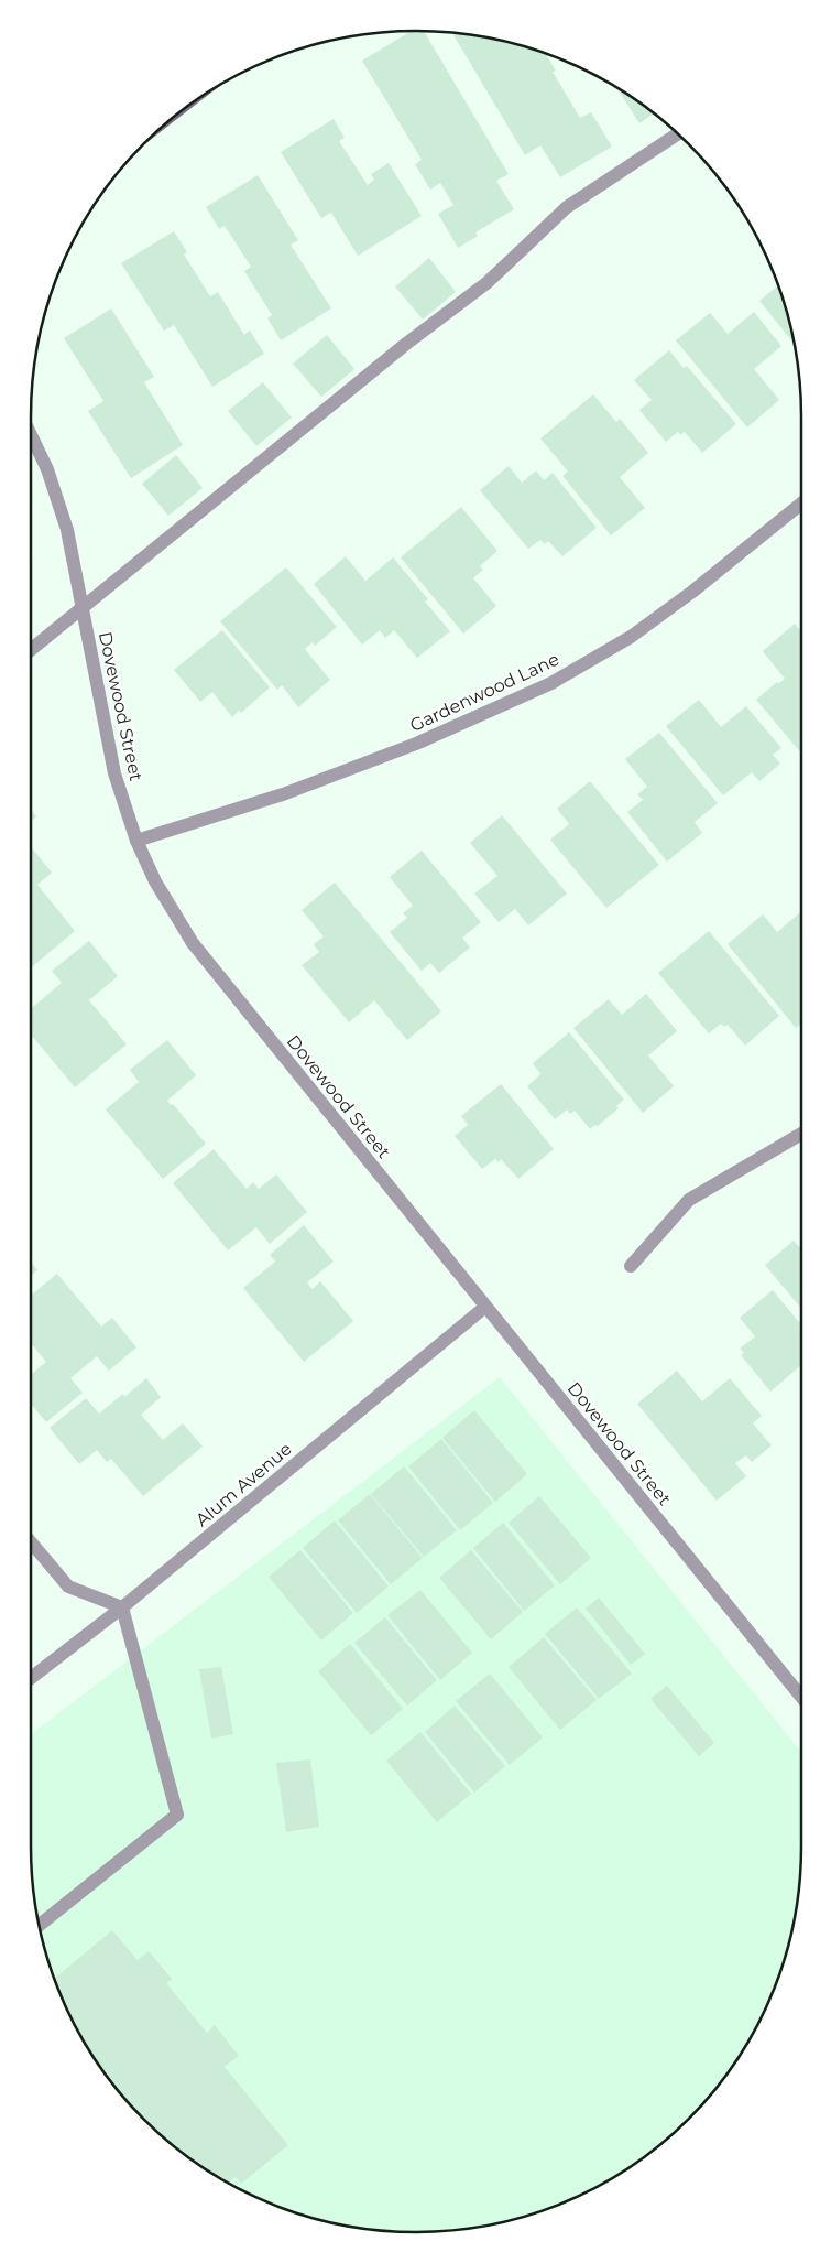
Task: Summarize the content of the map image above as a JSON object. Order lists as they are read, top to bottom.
{
  "streets": {
    "street": ["Gardenwood Lane", "Dovewood Street", "Alum Avenue"]
  },
  "crossings": [
    ["Gardenwood Lane", "Dovewood Street"],
    ["Dovewood Street", "Alum Avenue"]
  ]
}
